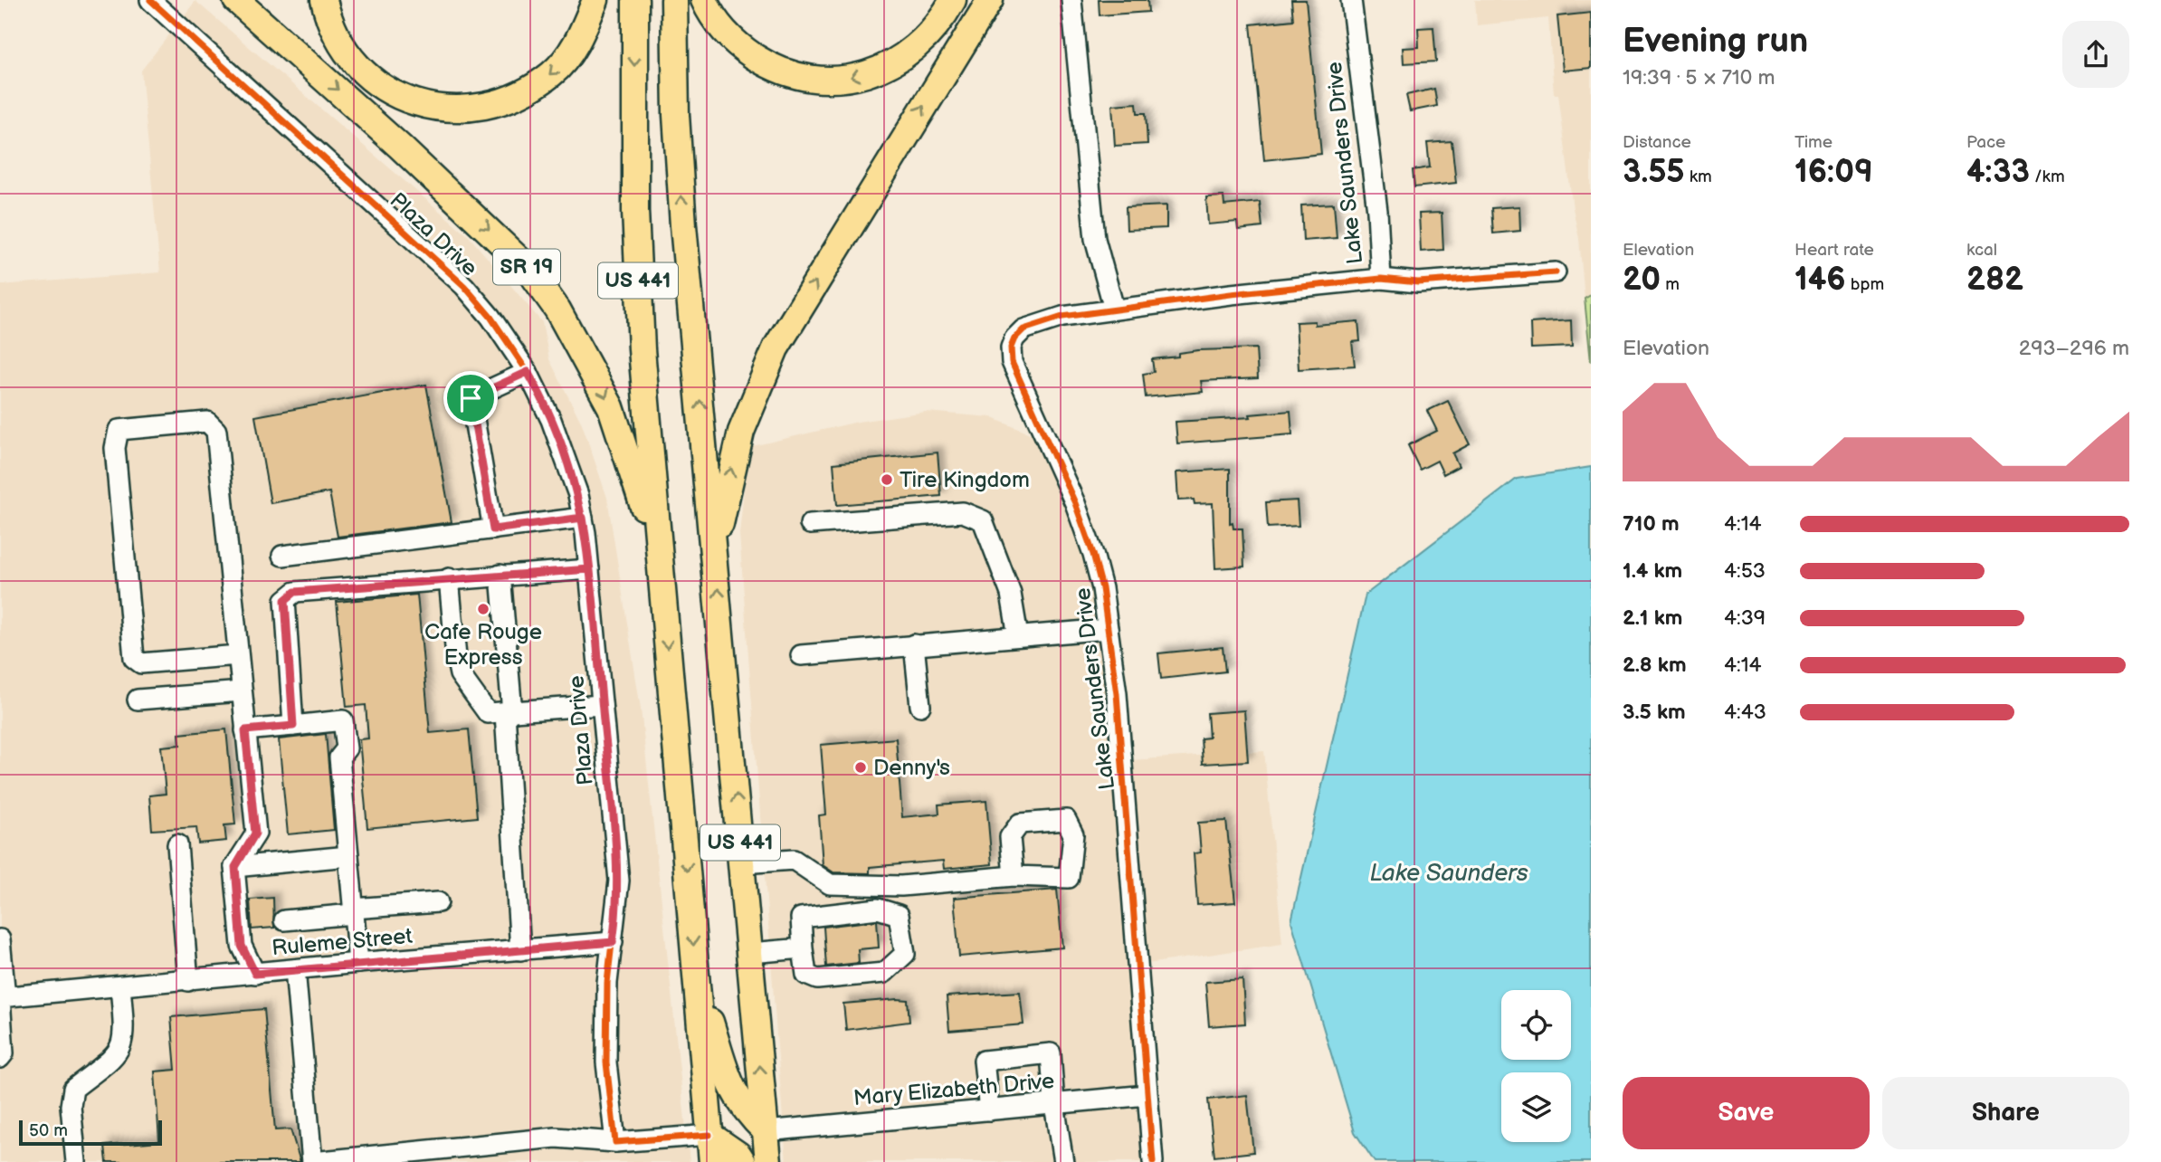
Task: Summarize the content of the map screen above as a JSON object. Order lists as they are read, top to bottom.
{
  "streets": {
    "main road": ["SR 19", "US 441"],
    "street": [
      "Lake Saunders Drive",
      "Plaza Drive",
      "Ruleme Street",
      "Mary Elizabeth Drive"
    ]
  },
  "crossings": [
    ["Lake Saunders Drive", "Mary Elizabeth Drive"],
    ["Plaza Drive", "Ruleme Street"],
    ["SR 19", "US 441"],
    ["US 441", "Mary Elizabeth Drive"]
  ],
  "water": ["Lake Saunders"],
  "places": ["Tire Kingdom", "Cafe Rouge Express", "Denny's"],
  "scale_bar": "50 m",
  "page": {
    "heading": ["Evening run", "19:39 · 5 × 710 m"],
    "stats": [
      ["Distance", "3.55 km"],
      ["Time", "16:09"],
      ["Pace", "4:33 /km"],
      ["Elevation", "20 m"],
      ["Heart rate", "146 bpm"],
      ["kcal", "282"]
    ],
    "chart": ["Elevation", "293–296 m"],
    "list": [
      {
        "name": "710 m",
        "note": "4:14"
      },
      {
        "name": "1.4 km",
        "note": "4:53"
      },
      {
        "name": "2.1 km",
        "note": "4:39"
      },
      {
        "name": "2.8 km",
        "note": "4:14"
      },
      {
        "name": "3.5 km",
        "note": "4:43"
      }
    ],
    "buttons": ["Save", "Share"],
    "scale": "50 m"
  }
}
